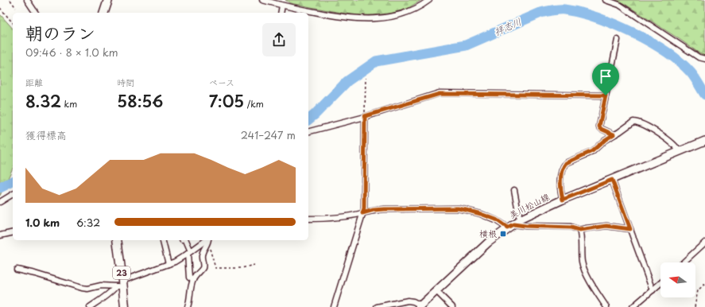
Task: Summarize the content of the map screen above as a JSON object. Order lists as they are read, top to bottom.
{
  "streets": {
    "main road": ["美川松山線", "23"]
  },
  "water": ["拝志川"],
  "places": {
    "transit": ["横根"]
  },
  "north": "left",
  "page": {
    "heading": ["朝のラン", "09:46 · 8 × 1.0 km"],
    "stats": [
      ["距離", "8.32 km"],
      ["時間", "58:56"],
      ["ペース", "7:05 /km"]
    ],
    "chart": ["獲得標高", "241–247 m"],
    "list": [
      {
        "name": "1.0 km",
        "note": "6:32"
      }
    ]
  }
}
